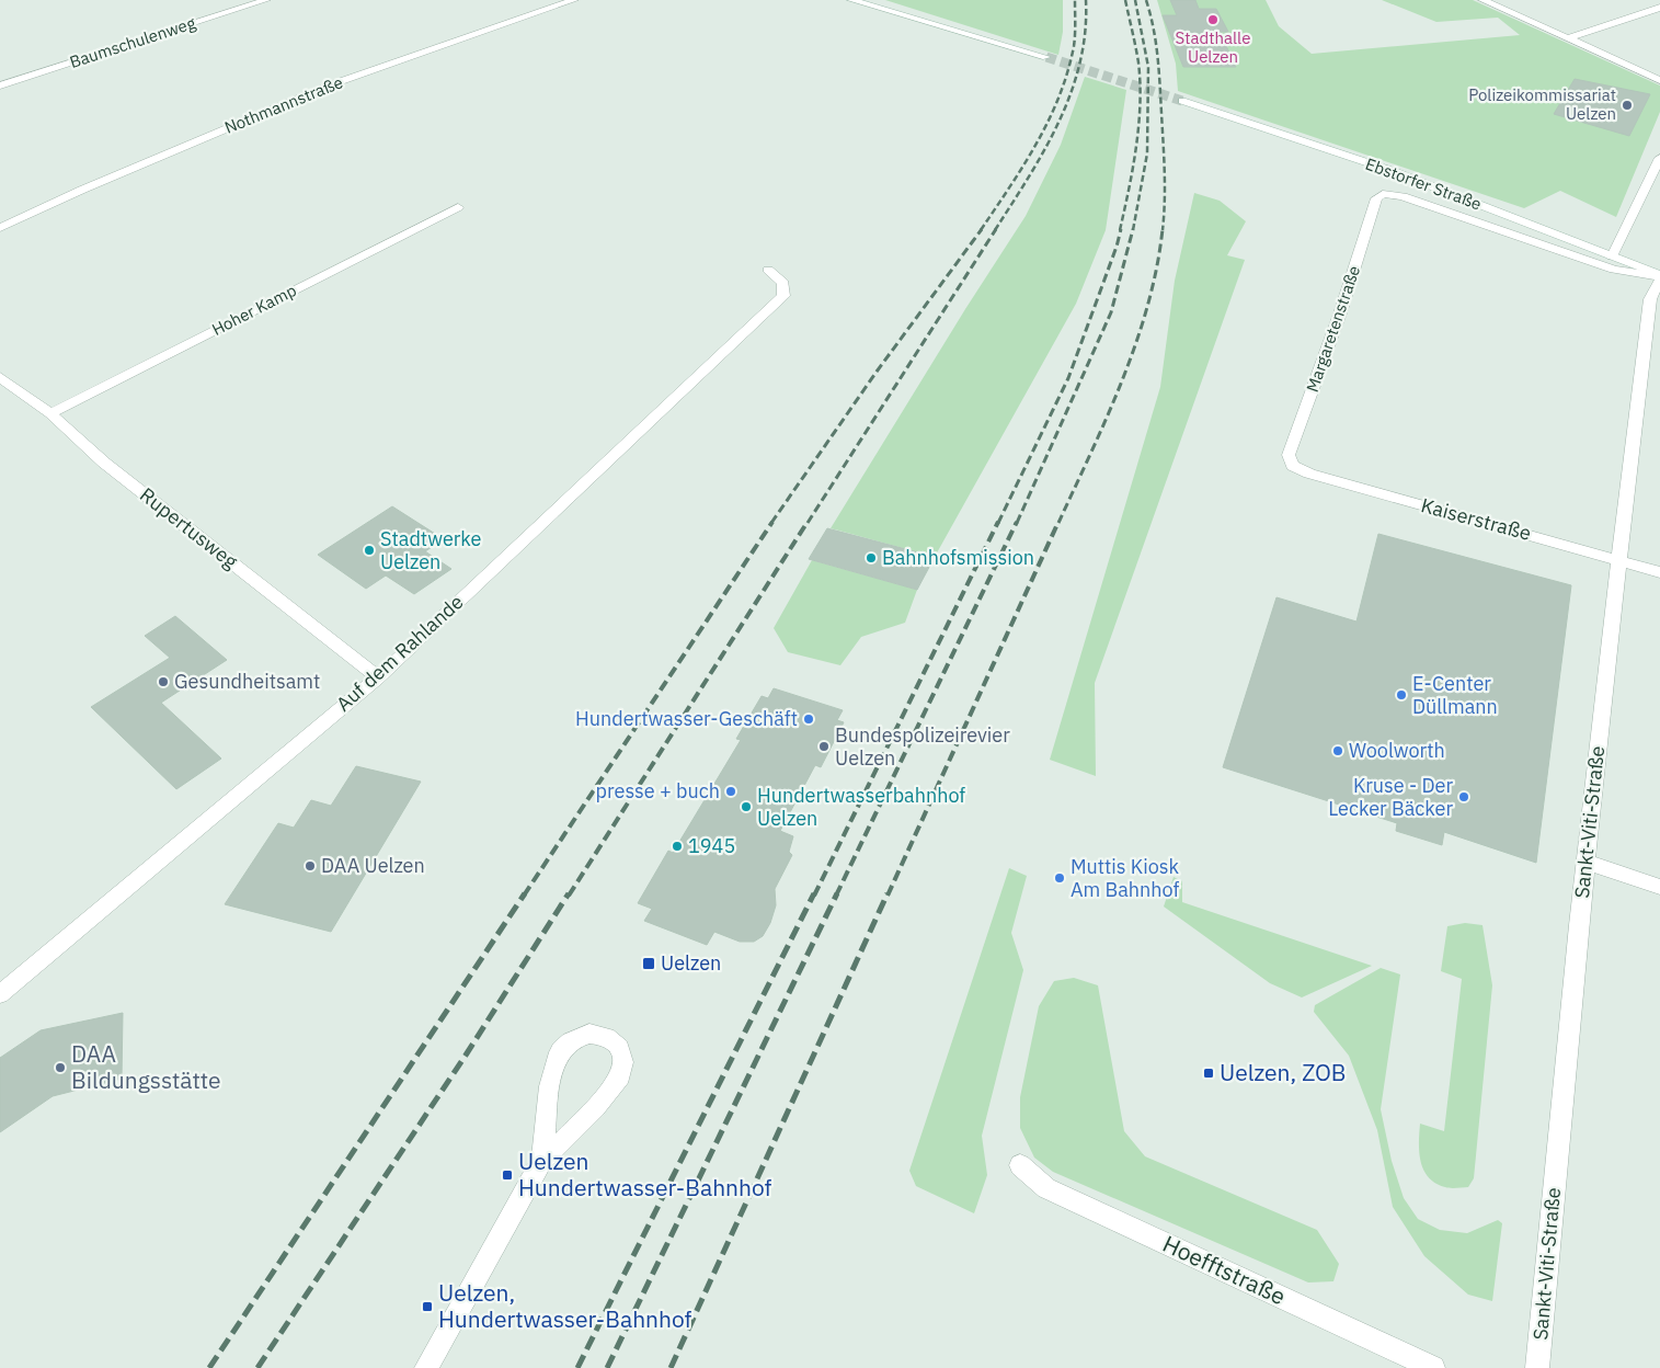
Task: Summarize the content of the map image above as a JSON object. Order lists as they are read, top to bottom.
{
  "streets": {
    "street": [
      "Baumschulenweg",
      "Nothmannstraße",
      "Ebstorfer Straße",
      "Hoher Kamp",
      "Margaretenstraße",
      "Kaiserstraße",
      "Rupertusweg",
      "Auf dem Rahlande",
      "Sankt-Viti-Straße",
      "Hoefftstraße"
    ]
  },
  "crossings": [
    ["Ebstorfer Straße", "Margaretenstraße"],
    ["Hoher Kamp", "Rupertusweg"],
    ["Margaretenstraße", "Kaiserstraße"],
    ["Kaiserstraße", "Sankt-Viti-Straße"],
    ["Rupertusweg", "Auf dem Rahlande"]
  ],
  "places": {
    "other": [
      "Stadthalle Uelzen",
      "Polizeikommissariat Uelzen",
      "Stadtwerke Uelzen",
      "Bahnhofsmission",
      "Gesundheitsamt",
      "E-Center Düllmann",
      "Hundertwasser-Geschäft",
      "Bundespolizeirevier Uelzen",
      "Woolworth",
      "presse + buch",
      "Kruse - Der Lecker Bäcker",
      "Hundertwasserbahnhof Uelzen",
      "1945",
      "DAA Uelzen",
      "Muttis Kiosk Am Bahnhof",
      "DAA Bildungsstätte"
    ],
    "transit": [
      "Uelzen",
      "Uelzen, ZOB",
      "Uelzen Hundertwasser-Bahnhof",
      "Uelzen, Hundertwasser-Bahnhof"
    ]
  }
}
